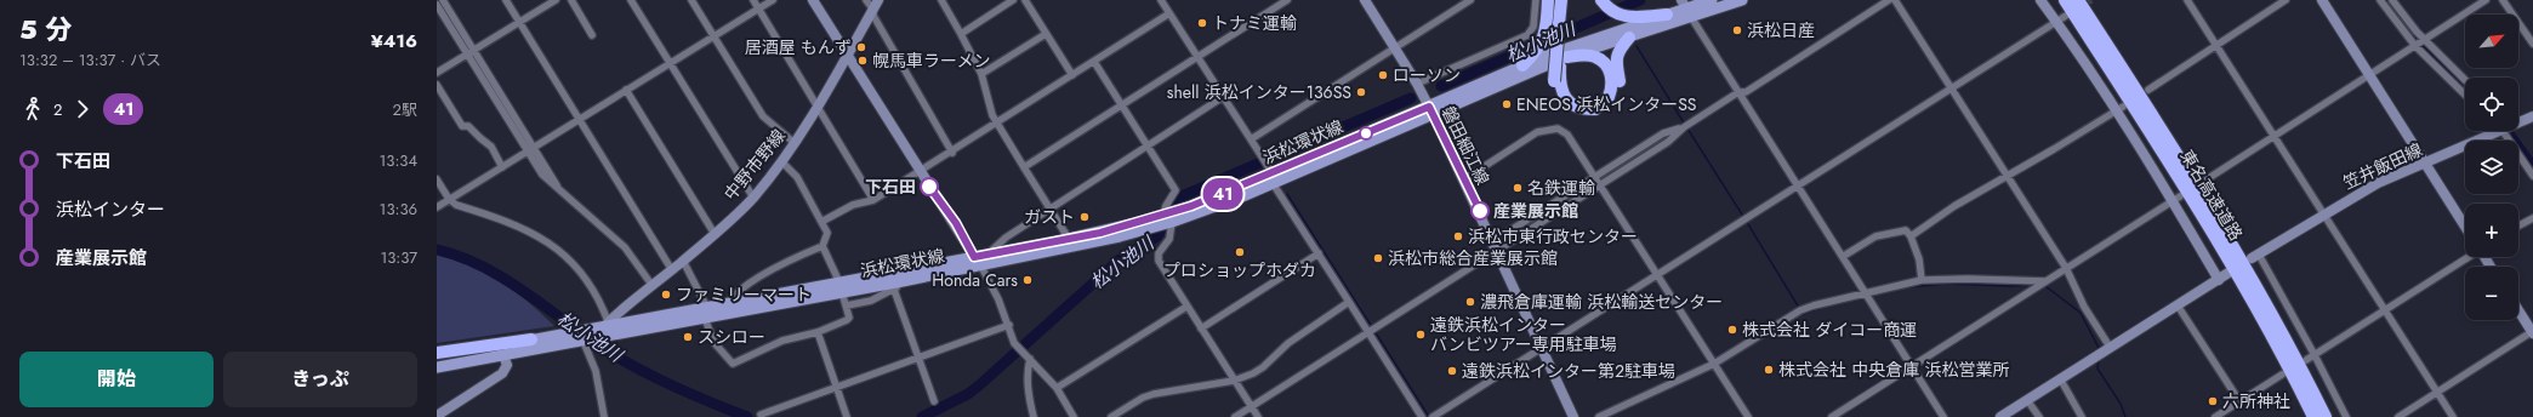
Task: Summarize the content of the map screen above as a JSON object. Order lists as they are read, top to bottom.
{
  "streets": {
    "highway": ["東名高速道路"],
    "main road": [
      "浜松環状線",
      "磐田細江線",
      "中野市野線",
      "笠井飯田線"
    ]
  },
  "crossings": [
    ["浜松環状線", "磐田細江線"],
    ["浜松環状線", "中野市野線"]
  ],
  "water": ["松小池川"],
  "places": [
    "トナミ運輸",
    "浜松日産",
    "居酒屋 もんず",
    "幌馬車ラーメン",
    "ローソン",
    "shell 浜松インター136SS",
    "ENEOS 浜松インターSS",
    "下石田",
    "名鉄運輸",
    "産業展示館",
    "ガスト",
    "浜松市東行政センター",
    "プロショップホダカ",
    "浜松市総合産業展示館",
    "Honda Cars",
    "ファミリーマート",
    "濃飛倉庫運輸 浜松輸送センター",
    "株式会社 ダイコー商運",
    "遠鉄浜松インター バンビツアー専用駐車場",
    "スシロー",
    "株式会社 中央倉庫 浜松営業所",
    "遠鉄浜松インター第２駐車場",
    "六所神社"
  ],
  "lines": ["bus line 41"],
  "north": "top right",
  "page": {
    "heading": ["5 分", "13:32 – 13:37 · バス", "¥416"],
    "on_map": "41",
    "map_buttons": ["+", "−"],
    "legs": ["2", "41", "2駅"],
    "list": [
      {
        "name": "下石田",
        "value": "13:34"
      },
      {
        "name": "浜松インター",
        "value": "13:36"
      },
      {
        "name": "産業展示館",
        "value": "13:37"
      }
    ],
    "buttons": ["開始", "きっぷ"]
  }
}
